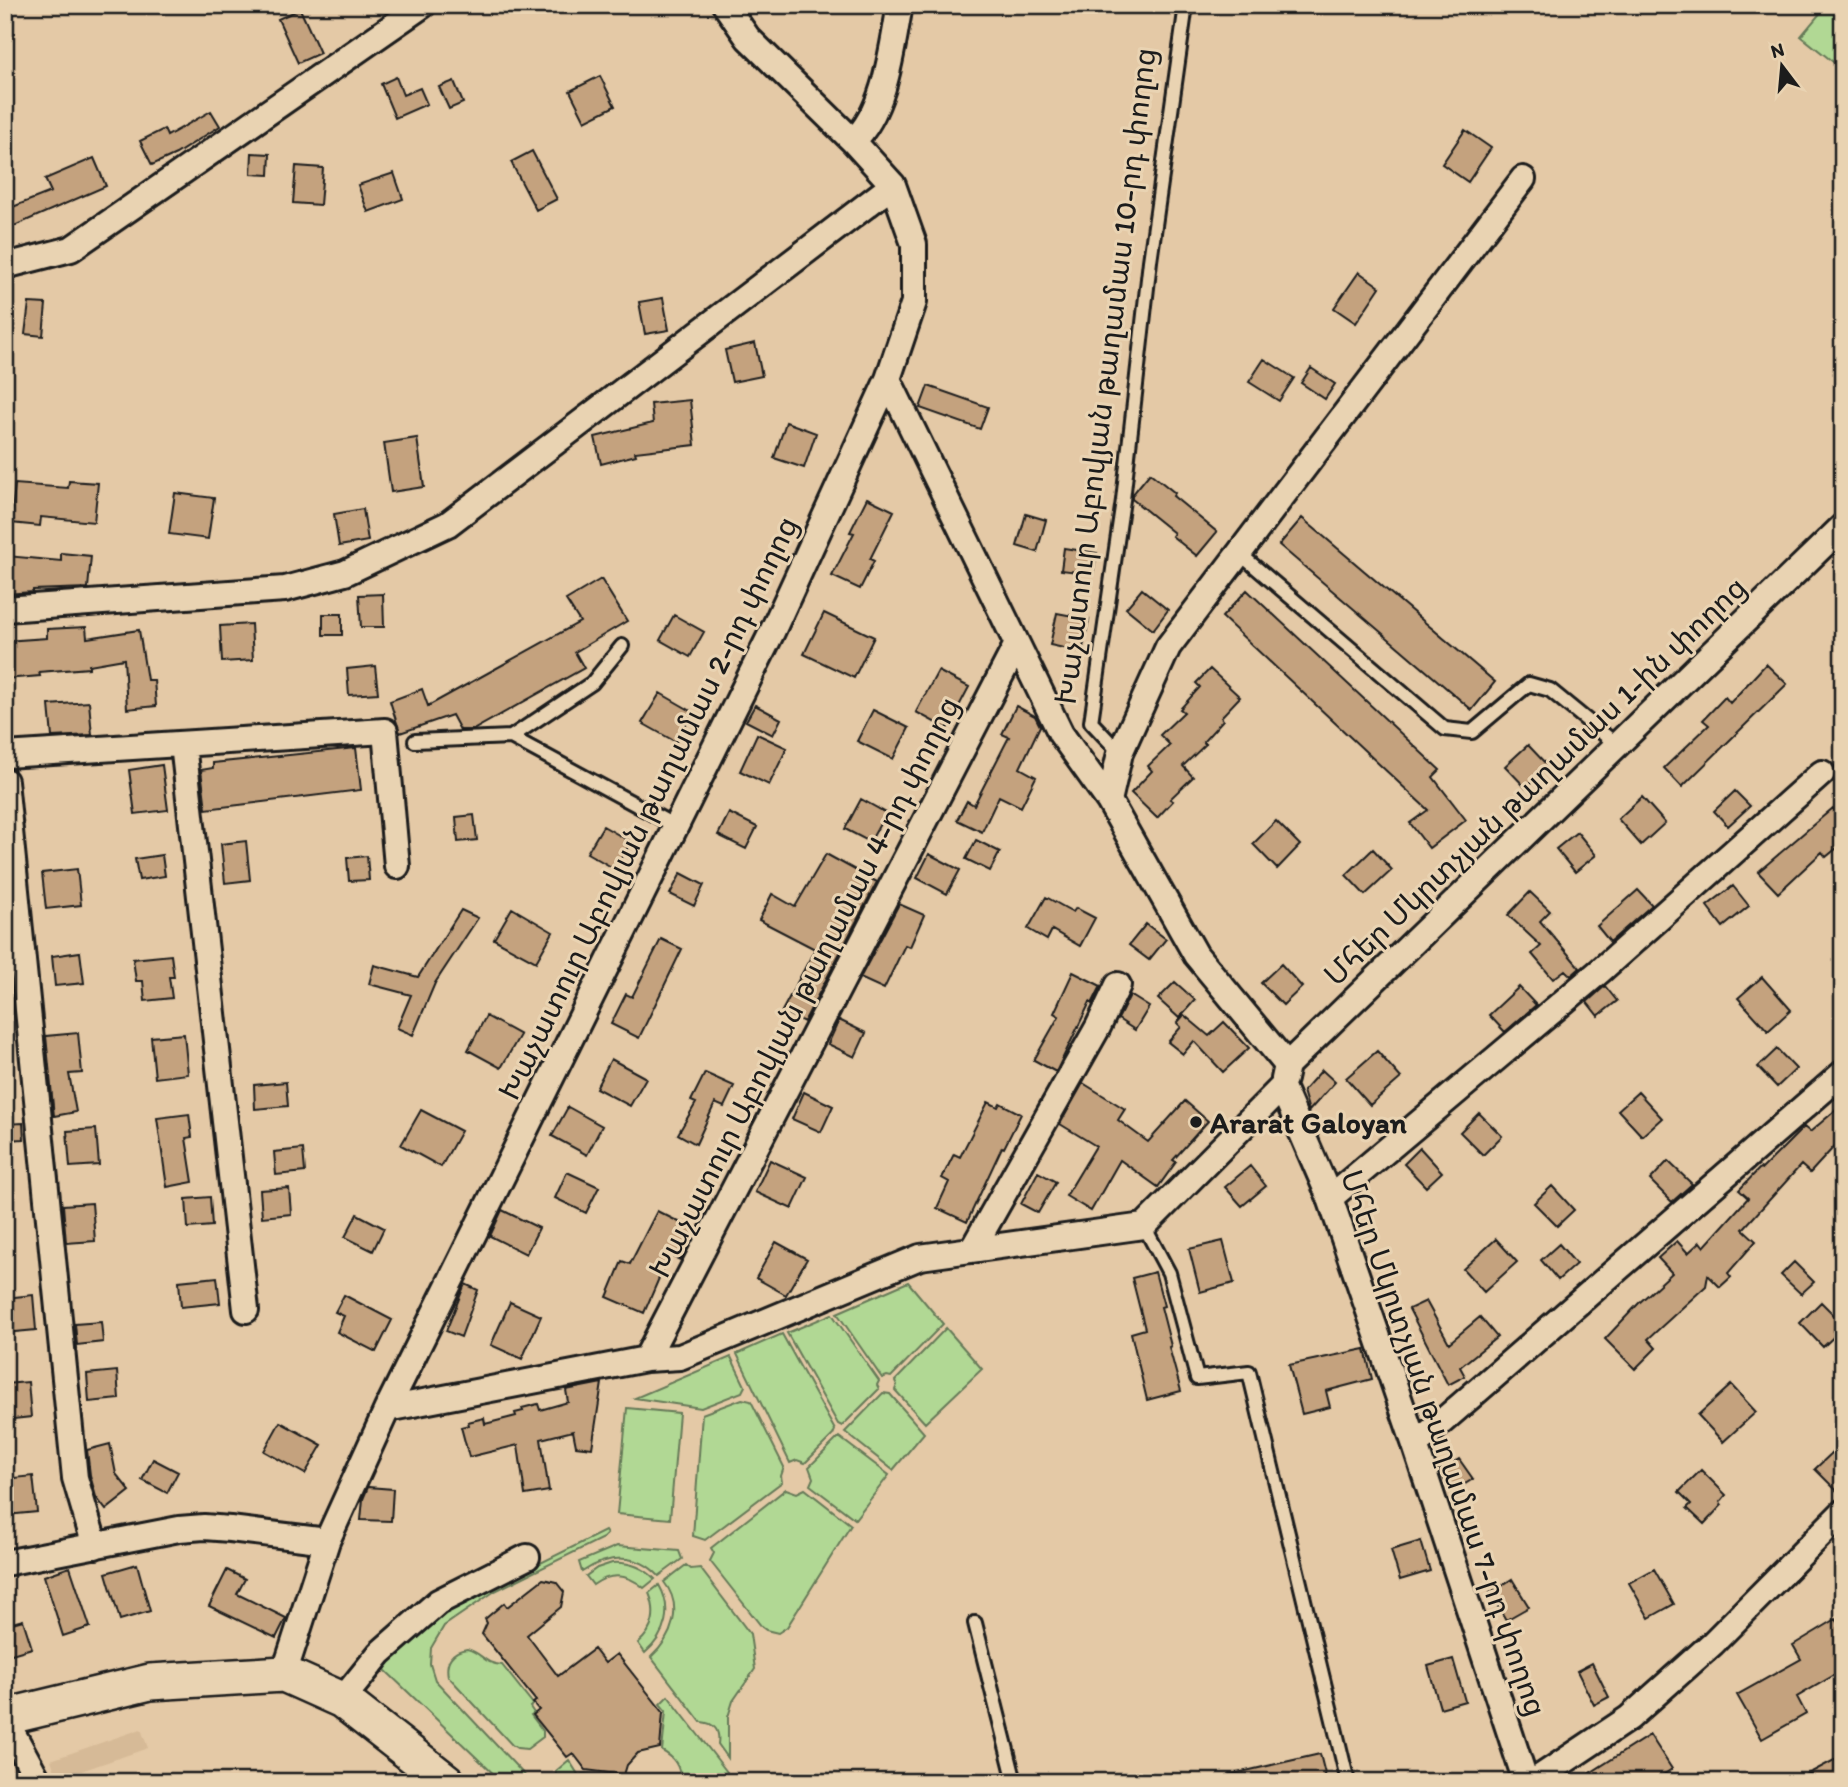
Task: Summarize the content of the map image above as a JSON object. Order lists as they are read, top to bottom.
{
  "streets": {
    "street": [
      "Մհեր Մկրտչյան թաղամաս 1-ին փողոց",
      "Խաչատուր Աբովյան թաղամաս 2-րդ փողոց",
      "Խաչատուր Աբովյան թաղամաս 4-րդ փողոց",
      "Մհեր Մկրտչյան թաղամաս 7-րդ փողոց"
    ],
    "lane": ["Խաչատուր Աբովյան թաղամաս 10-րդ փողոց"]
  },
  "crossings": [
    ["Մհեր Մկրտչյան թաղամաս 1-ին փողոց", "Մհեր Մկրտչյան թաղամաս 7-րդ փողոց"]
  ],
  "places": ["Ararat Galoyan"],
  "north": "top"
}
